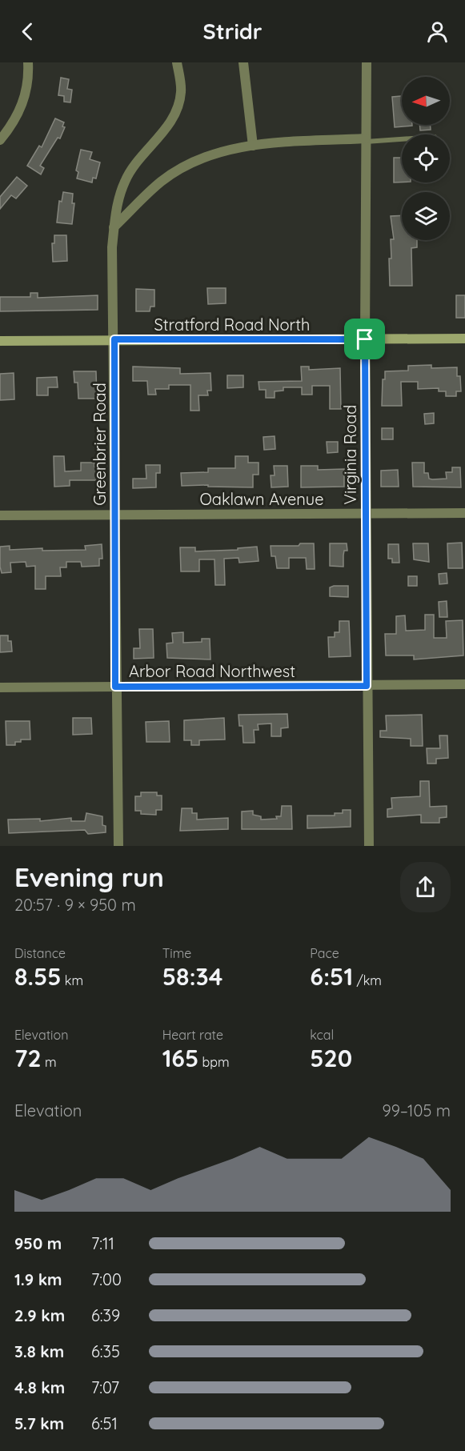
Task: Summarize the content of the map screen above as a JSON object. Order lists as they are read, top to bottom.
{
  "streets": {
    "main road": ["Stratford Road North"],
    "street": [
      "Greenbrier Road",
      "Virginia Road",
      "Oaklawn Avenue",
      "Arbor Road Northwest"
    ]
  },
  "crossings": [
    ["Stratford Road North", "Greenbrier Road"],
    ["Stratford Road North", "Virginia Road"],
    ["Greenbrier Road", "Oaklawn Avenue"],
    ["Greenbrier Road", "Arbor Road Northwest"],
    ["Virginia Road", "Oaklawn Avenue"],
    ["Virginia Road", "Arbor Road Northwest"]
  ],
  "north": "left",
  "page": {
    "header": "Stridr",
    "heading": ["Evening run", "20:57 · 9 × 950 m"],
    "stats": [
      ["Distance", "8.55 km"],
      ["Time", "58:34"],
      ["Pace", "6:51 /km"],
      ["Elevation", "72 m"],
      ["Heart rate", "165 bpm"],
      ["kcal", "520"]
    ],
    "chart": ["Elevation", "99–105 m"],
    "list": [
      {
        "name": "950 m",
        "note": "7:11"
      },
      {
        "name": "1.9 km",
        "note": "7:00"
      },
      {
        "name": "2.9 km",
        "note": "6:39"
      },
      {
        "name": "3.8 km",
        "note": "6:35"
      },
      {
        "name": "4.8 km",
        "note": "7:07"
      },
      {
        "name": "5.7 km",
        "note": "6:51"
      }
    ]
  }
}
